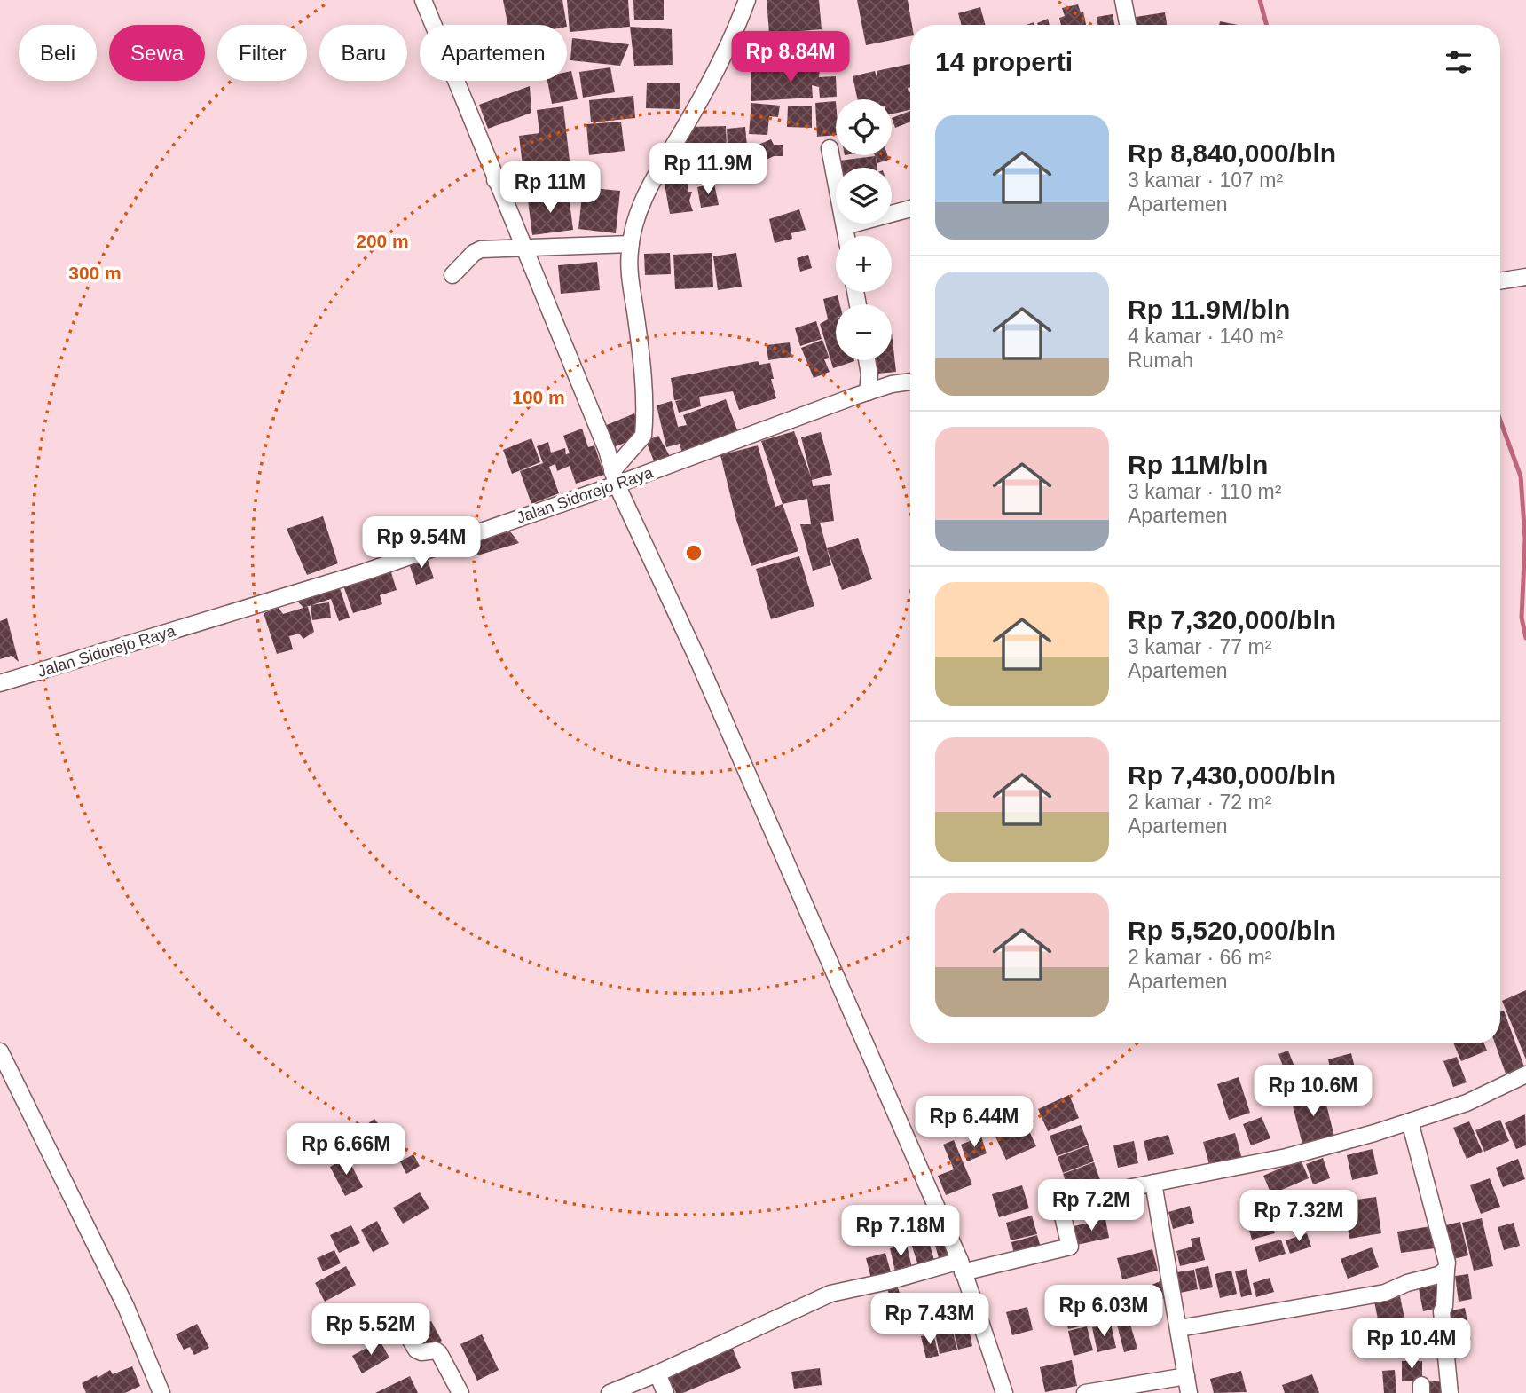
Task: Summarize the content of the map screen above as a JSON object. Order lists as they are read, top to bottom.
{
  "streets": {
    "street": ["Jalan Sidorejo Raya"]
  },
  "page": {
    "chip": [
      "Beli",
      "Sewa",
      "Filter",
      "Baru",
      "Apartemen"
    ],
    "heading": "14 properti",
    "price": [
      "Rp 8.84M",
      "Rp 11.9M",
      "Rp 11M",
      "Rp 9.54M",
      "Rp 10.6M",
      "Rp 6.44M",
      "Rp 6.66M",
      "Rp 7.2M",
      "Rp 7.32M",
      "Rp 7.18M",
      "Rp 6.03M",
      "Rp 7.43M",
      "Rp 5.52M",
      "Rp 10.4M"
    ],
    "map_buttons": ["+", "−"],
    "list": [
      {
        "name": "Rp 8,840,000/bln",
        "note": "3 kamar · 107 m² · Apartemen"
      },
      {
        "name": "Rp 11.9M/bln",
        "note": "4 kamar · 140 m² · Rumah"
      },
      {
        "name": "Rp 11M/bln",
        "note": "3 kamar · 110 m² · Apartemen"
      },
      {
        "name": "Rp 7,320,000/bln",
        "note": "3 kamar · 77 m² · Apartemen"
      },
      {
        "name": "Rp 7,430,000/bln",
        "note": "2 kamar · 72 m² · Apartemen"
      },
      {
        "name": "Rp 5,520,000/bln",
        "note": "2 kamar · 66 m² · Apartemen"
      }
    ]
  },
  "rings": ["200 m", "300 m", "100 m"]
}
